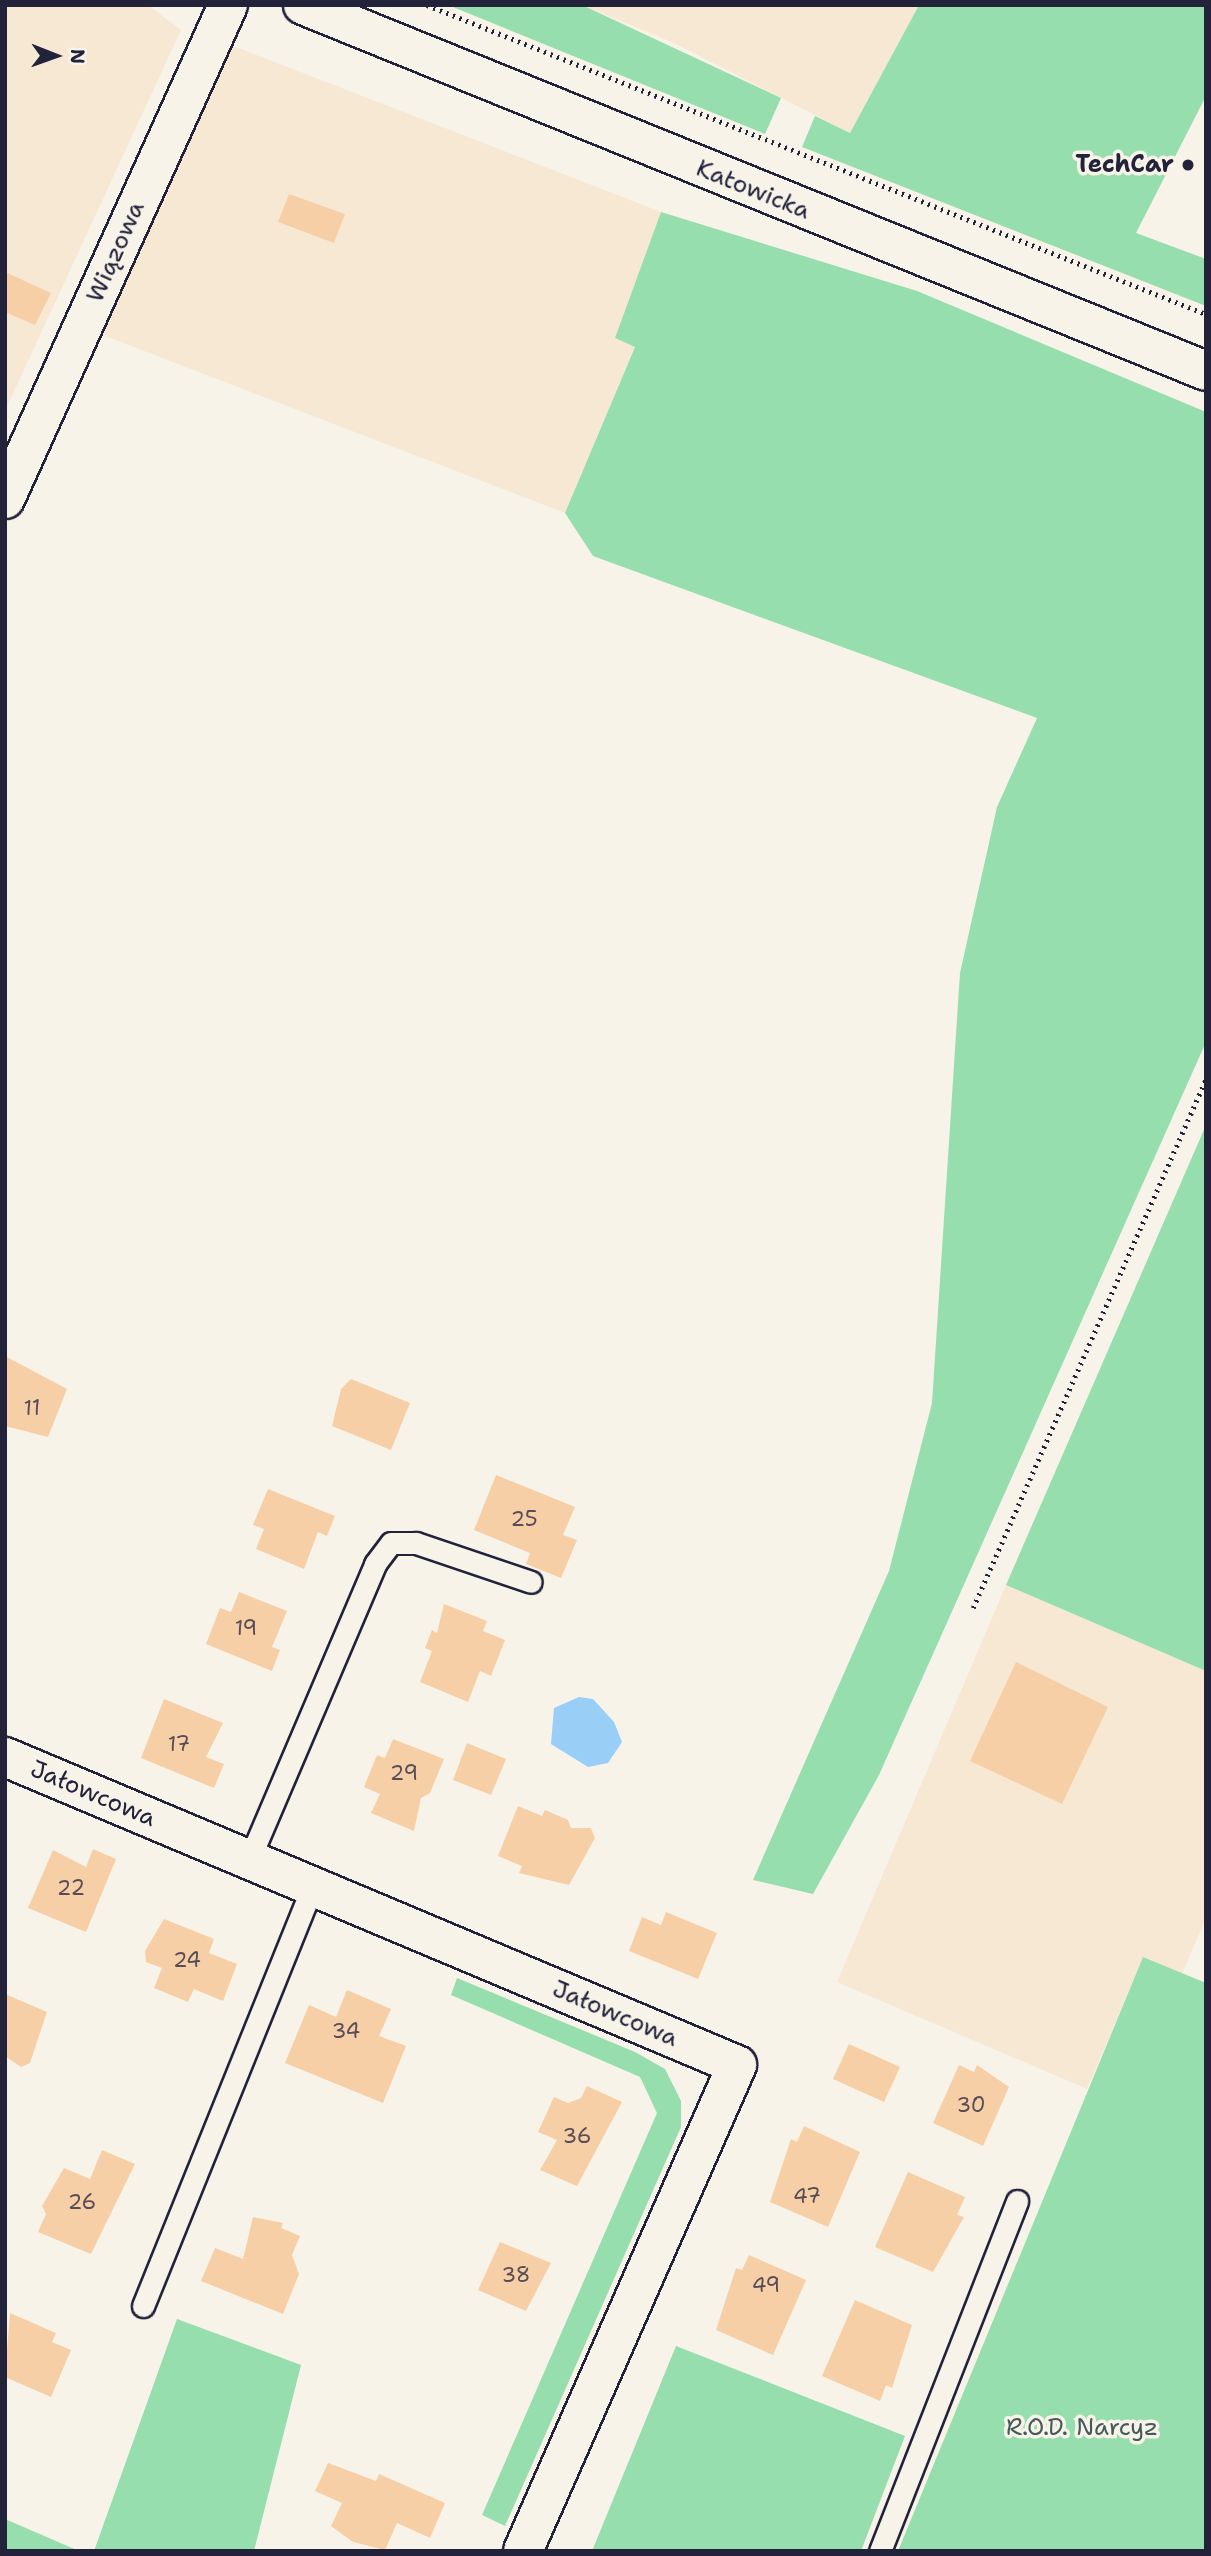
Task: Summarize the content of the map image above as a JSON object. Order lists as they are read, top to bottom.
{
  "streets": {
    "street": ["Katowicka", "Wiązowa", "Jałowcowa"]
  },
  "parks": ["R.O.D. Narcyz"],
  "places": ["TechCar"],
  "house_numbers": [
    "11",
    "25",
    "19",
    "17",
    "29",
    "22",
    "24",
    "34",
    "30",
    "36",
    "47",
    "26",
    "38",
    "49"
  ],
  "north": "right"
}
